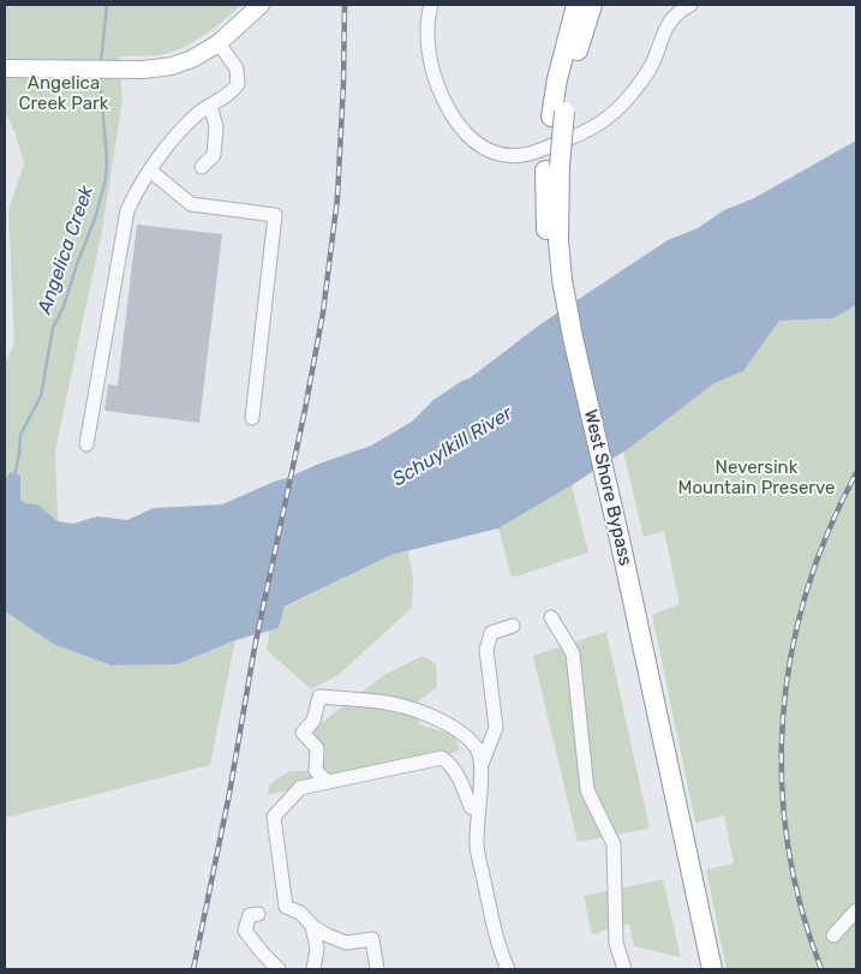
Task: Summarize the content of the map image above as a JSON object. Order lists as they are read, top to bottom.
{
  "streets": {
    "highway": ["West Shore Bypass"]
  },
  "water": ["Angelica Creek", "Schuylkill River"],
  "parks": ["Angelica Creek Park", "Neversink Mountain Preserve"]
}
